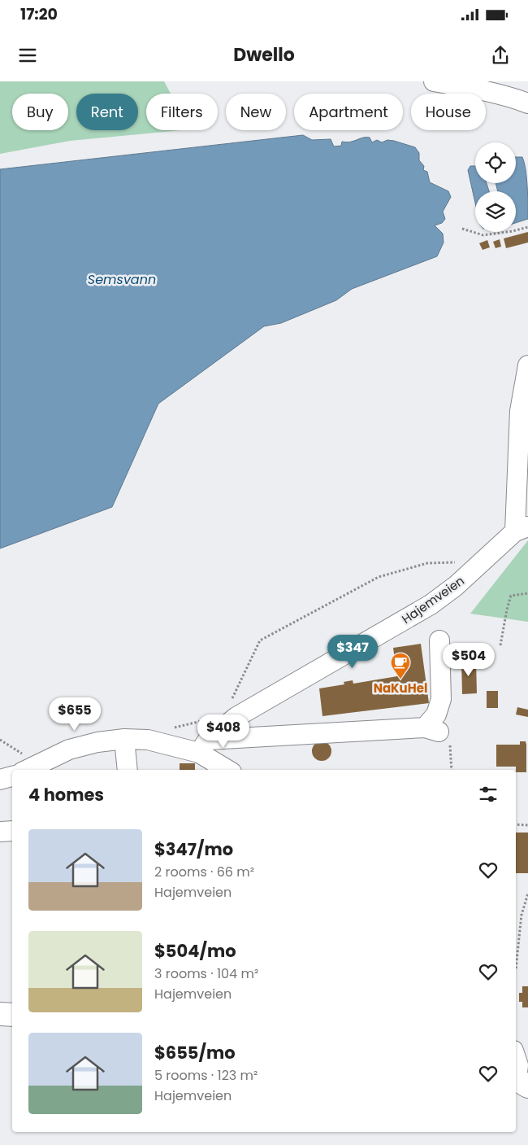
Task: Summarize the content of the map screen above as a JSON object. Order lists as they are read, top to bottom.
{
  "streets": {
    "street": ["Hajemveien"]
  },
  "water": ["Semsvann"],
  "places": {
    "cafe": ["NaKuHel"]
  },
  "page": {
    "status": "17:20",
    "header": "Dwello",
    "chip": [
      "Buy",
      "Rent",
      "Filters",
      "New",
      "Apartment",
      "House"
    ],
    "price": [
      "$347",
      "$504",
      "$655",
      "$408"
    ],
    "heading": "4 homes",
    "list": [
      {
        "name": "$347/mo",
        "note": "2 rooms · 66 m² · Hajemveien"
      },
      {
        "name": "$504/mo",
        "note": "3 rooms · 104 m² · Hajemveien"
      },
      {
        "name": "$655/mo",
        "note": "5 rooms · 123 m² · Hajemveien"
      }
    ]
  }
}
